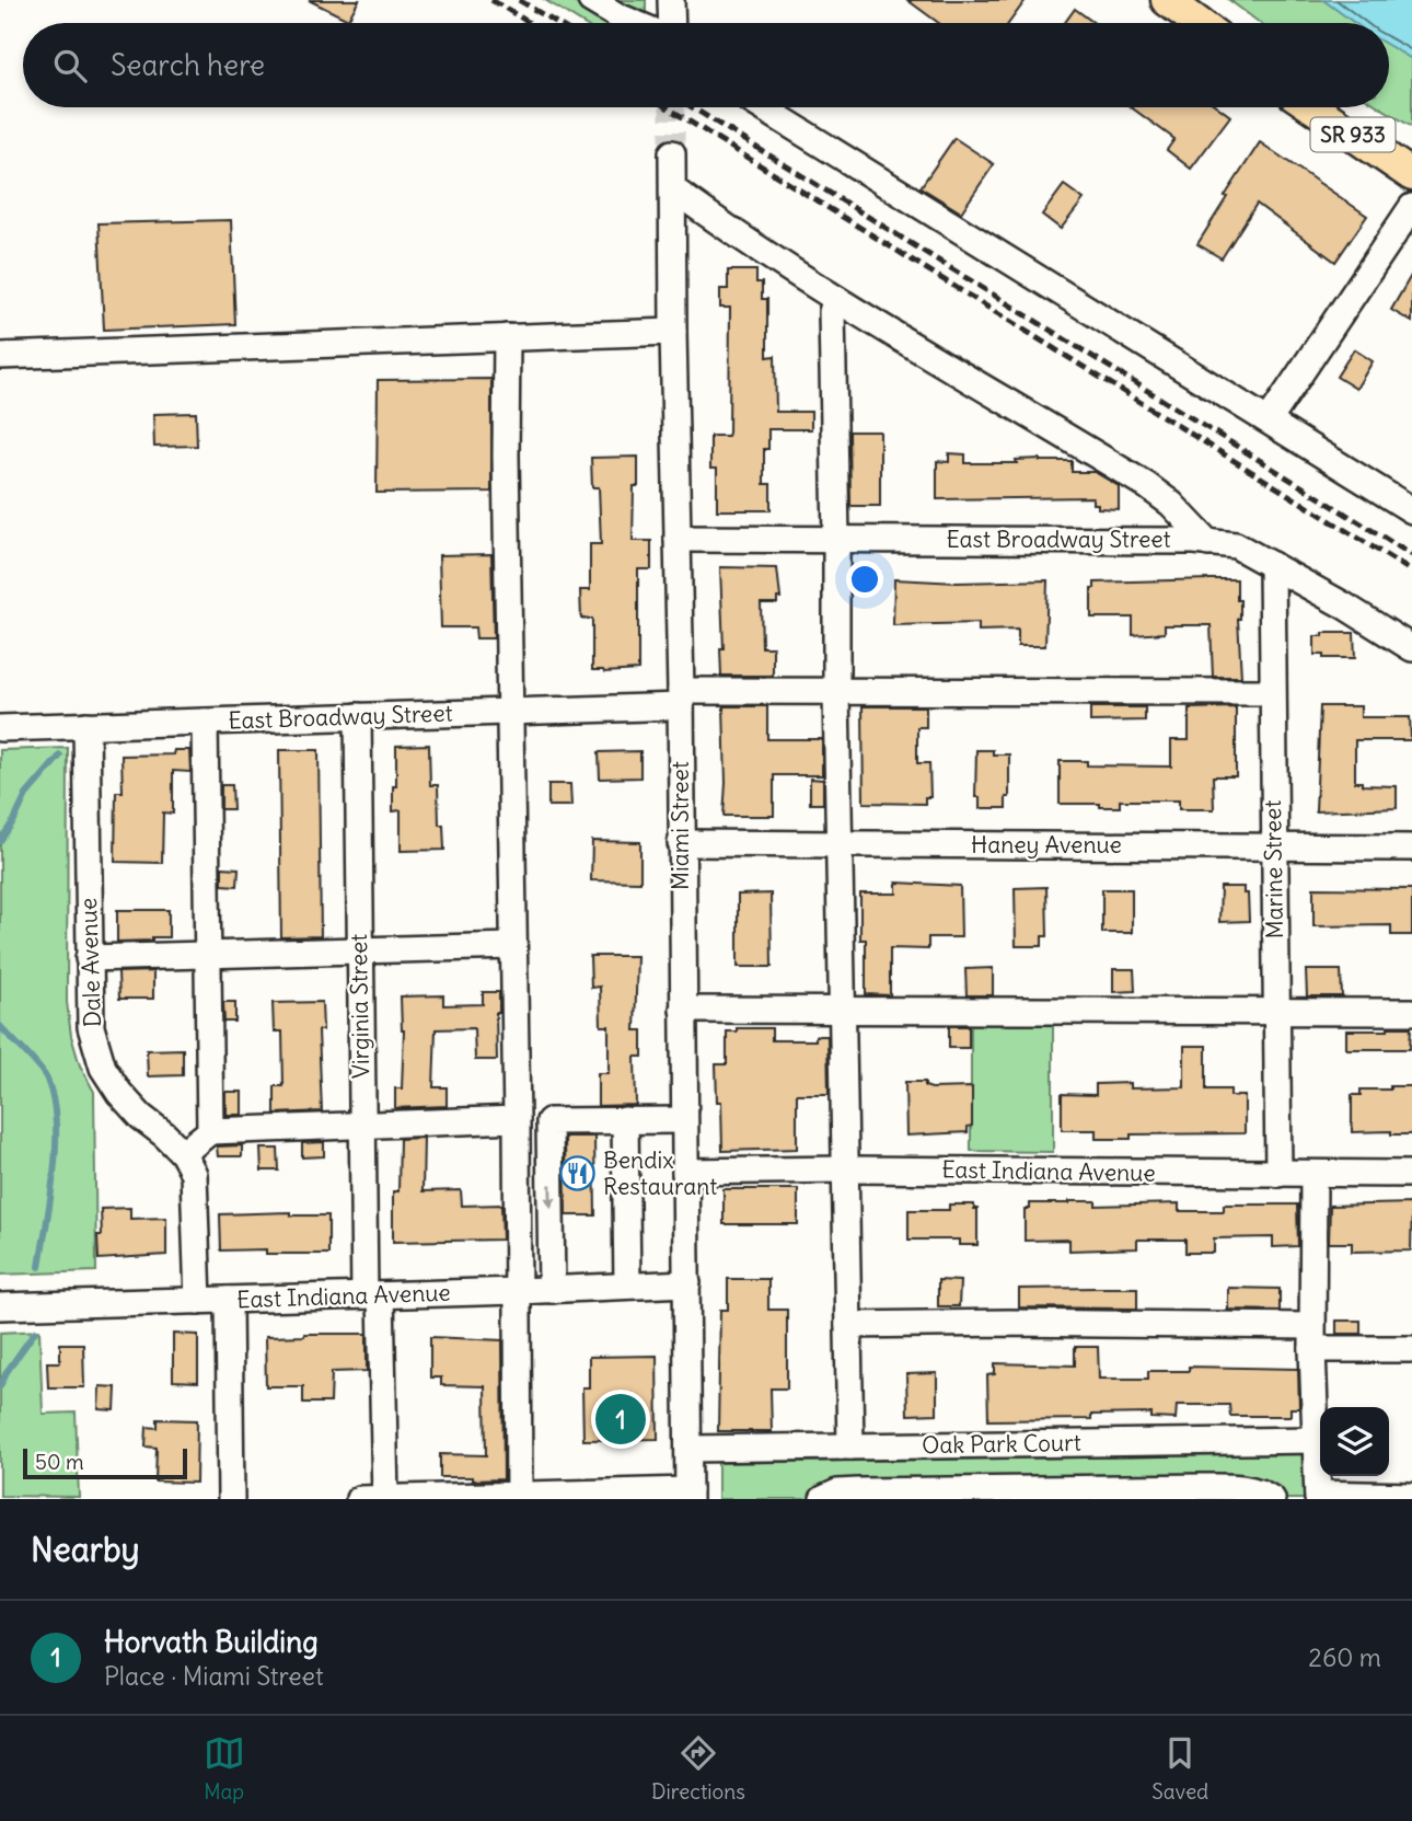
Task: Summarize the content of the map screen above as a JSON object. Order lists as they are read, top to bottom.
{
  "streets": {
    "main road": ["SR 933"],
    "street": [
      "East Broadway Street",
      "Miami Street",
      "Haney Avenue",
      "Marine Street",
      "Dale Avenue",
      "Virginia Street",
      "East Indiana Avenue",
      "Oak Park Court"
    ]
  },
  "crossings": [
    ["East Broadway Street", "Miami Street"],
    ["East Broadway Street", "Marine Street"],
    ["East Broadway Street", "Dale Avenue"],
    ["East Broadway Street", "Virginia Street"],
    ["Miami Street", "Haney Avenue"],
    ["Miami Street", "East Indiana Avenue"],
    ["Miami Street", "Oak Park Court"],
    ["Haney Avenue", "Marine Street"],
    ["Marine Street", "East Indiana Avenue"],
    ["Dale Avenue", "East Indiana Avenue"],
    ["Virginia Street", "East Indiana Avenue"]
  ],
  "places": {
    "restaurant": ["Bendix Restaurant"]
  },
  "scale_bar": "50 m",
  "page": {
    "search": "Search here",
    "pins": "1",
    "scale": "50 m",
    "heading": "Nearby",
    "list": [
      {
        "mark": "1",
        "name": "Horvath Building",
        "note": "Place · Miami Street",
        "value": "260 m"
      }
    ],
    "nav": ["Map", "Directions", "Saved"]
  }
}
